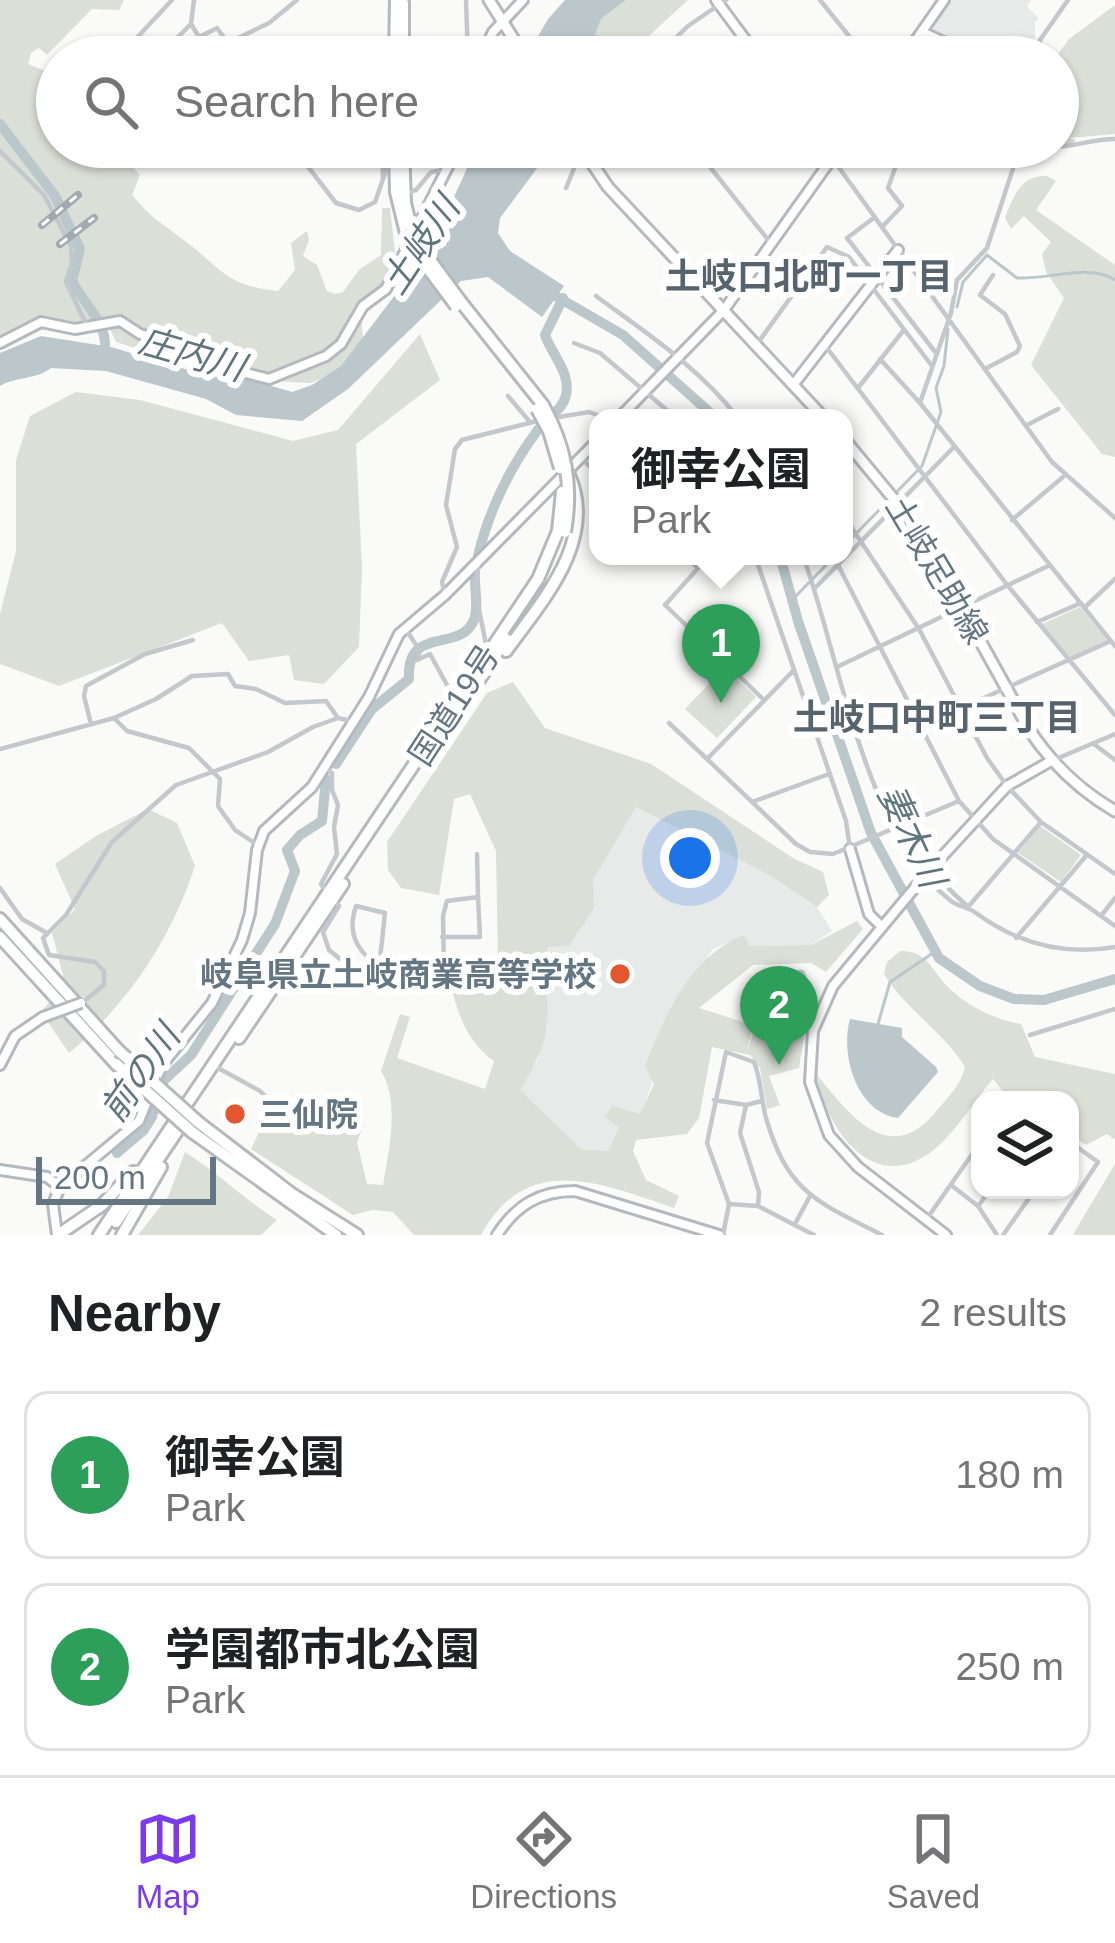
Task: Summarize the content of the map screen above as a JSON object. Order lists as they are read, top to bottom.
{
  "streets": {
    "highway": ["国道19号"],
    "main road": ["土岐足助線"]
  },
  "districts": ["土岐口北町一丁目", "土岐口中町三丁目"],
  "water": [
    "土岐川",
    "庄内川",
    "妻木川",
    "前の川"
  ],
  "places": ["岐阜県立土岐商業高等学校", "三仙院"],
  "scale_bar": "200 m",
  "page": {
    "search": "Search here",
    "popup": ["御幸公園", "Park"],
    "pins": ["1", "2"],
    "scale": "200 m",
    "heading": ["Nearby", "2 results"],
    "list": [
      {
        "mark": "1",
        "name": "御幸公園",
        "note": "Park",
        "value": "180 m"
      },
      {
        "mark": "2",
        "name": "学園都市北公園",
        "note": "Park",
        "value": "250 m"
      }
    ],
    "nav": ["Map", "Directions", "Saved"]
  }
}
